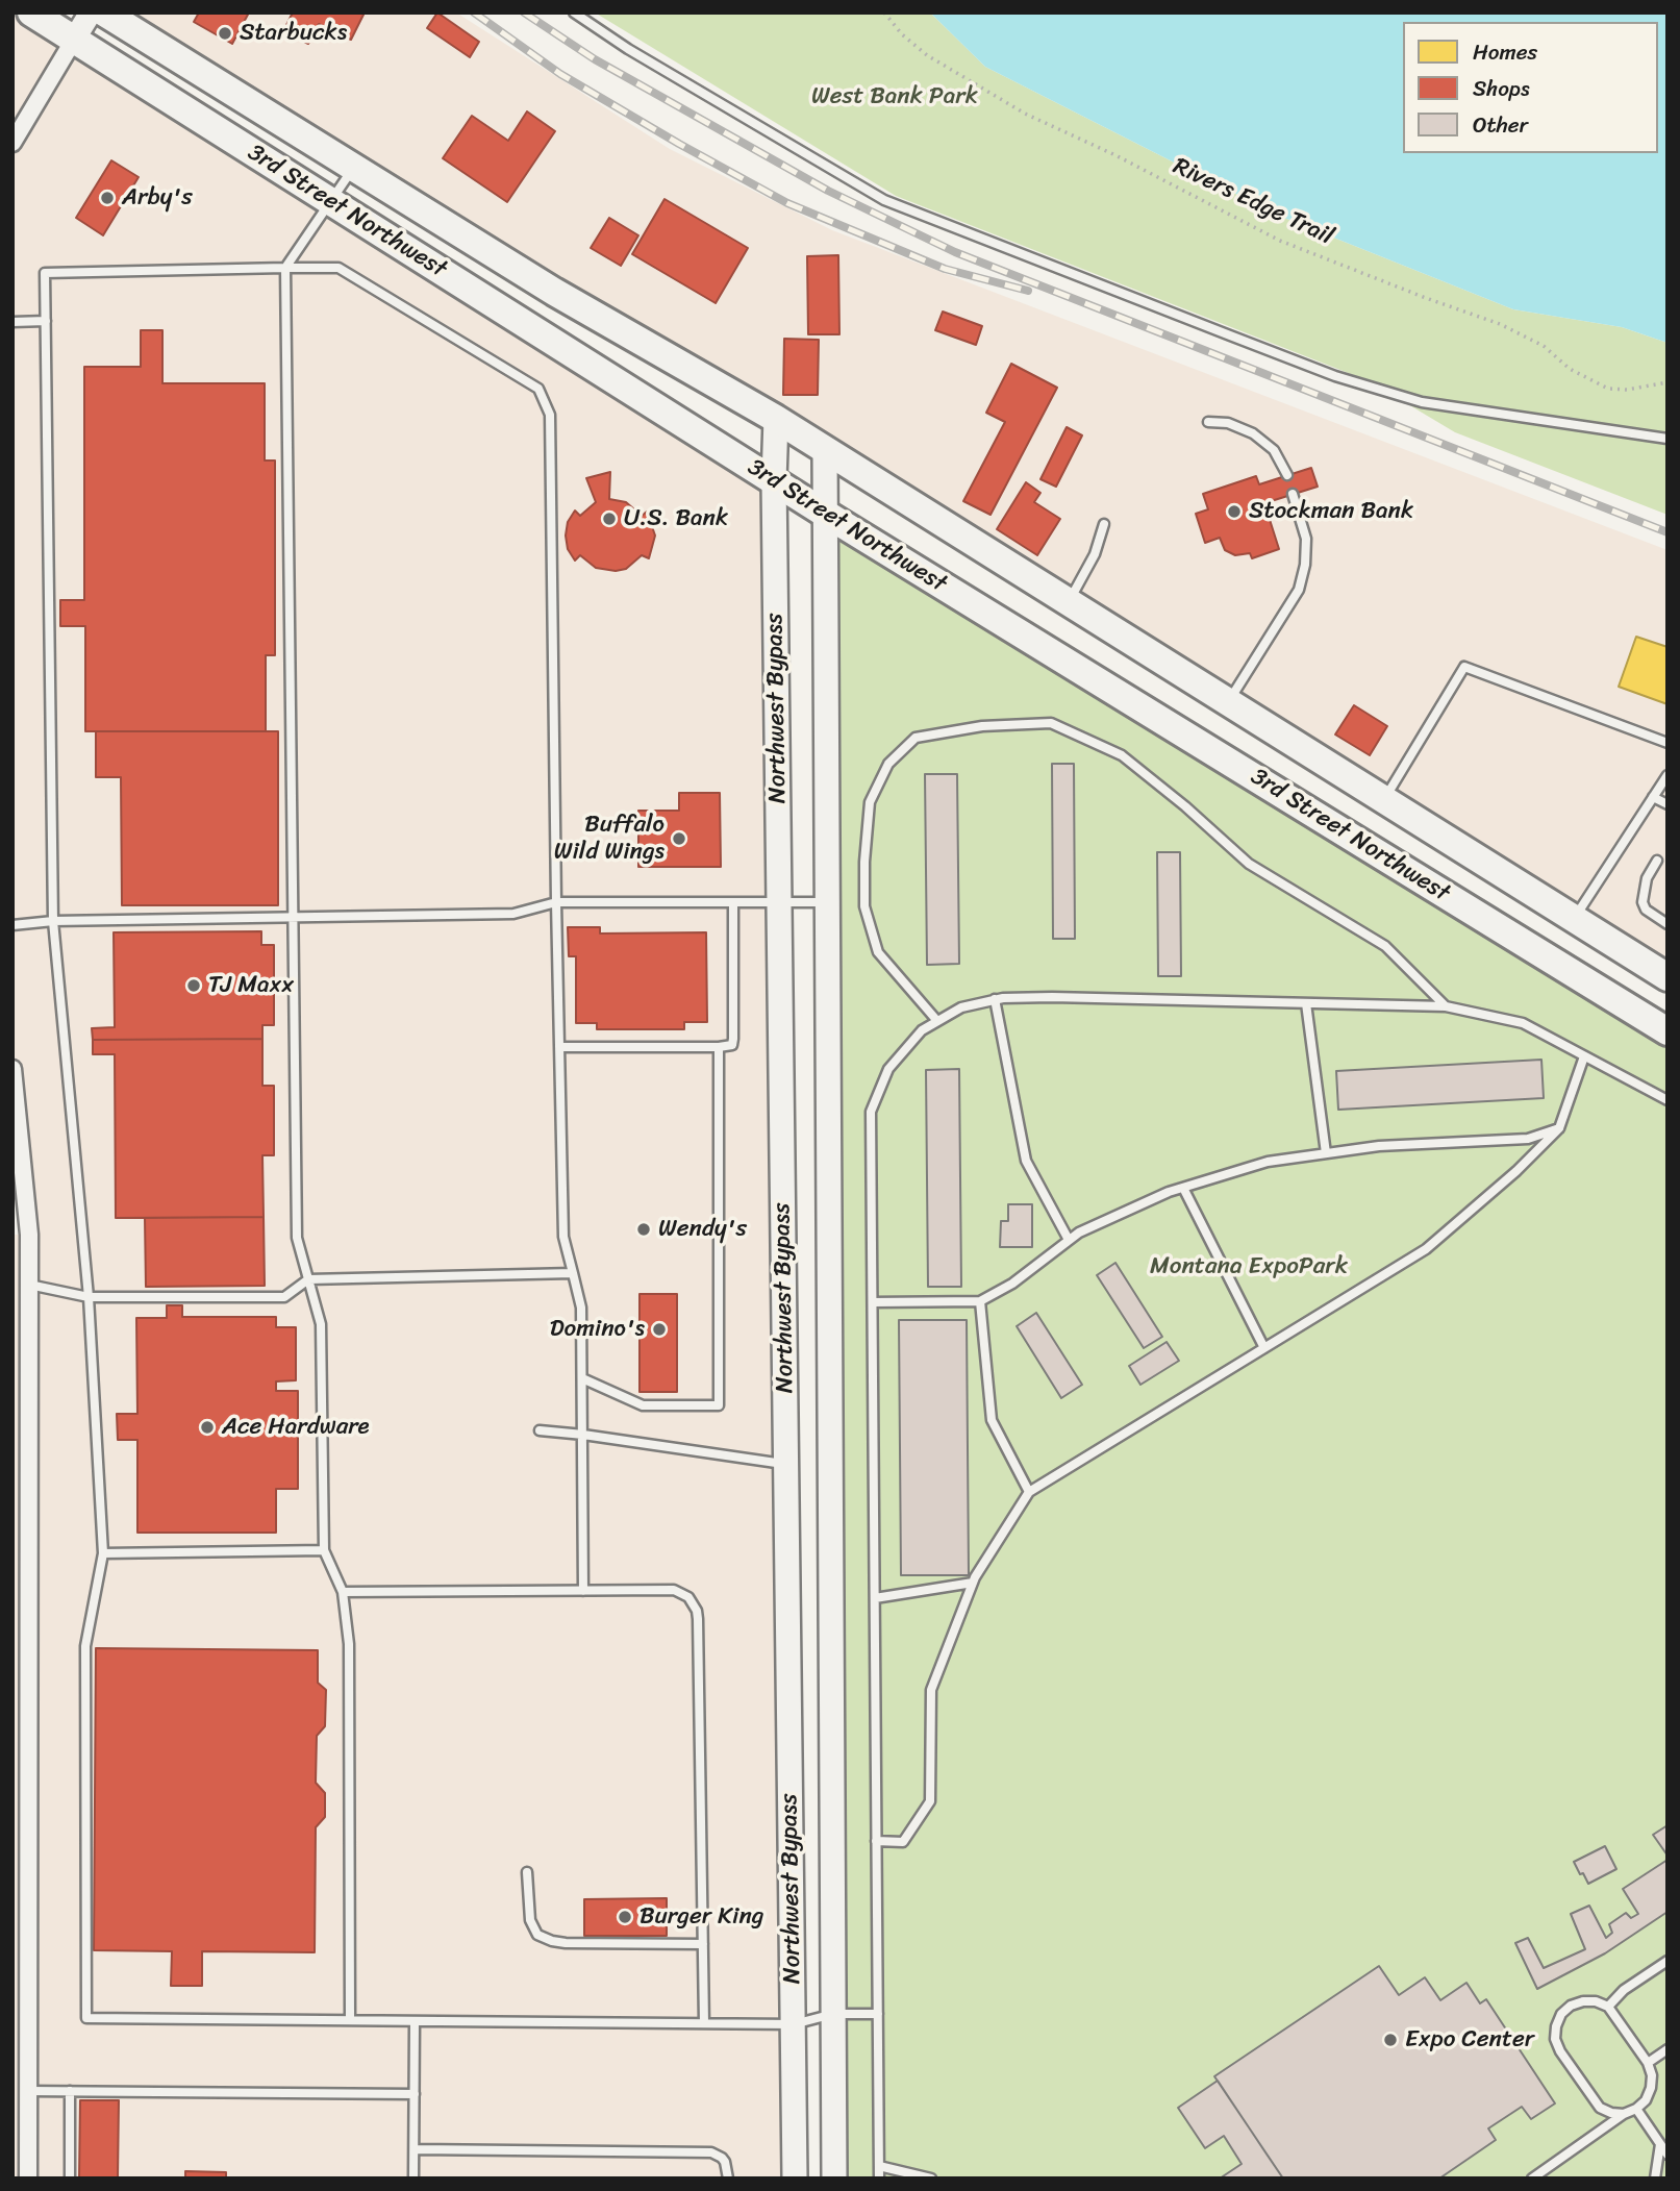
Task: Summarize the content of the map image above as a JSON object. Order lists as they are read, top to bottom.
{
  "streets": {
    "highway": ["3rd Street Northwest"],
    "main road": ["Northwest Bypass"],
    "path": ["Rivers Edge Trail"]
  },
  "crossings": [
    ["3rd Street Northwest", "Northwest Bypass"]
  ],
  "parks": ["West Bank Park", "Montana ExpoPark"],
  "places": [
    "Starbucks",
    "Arby's",
    "Stockman Bank",
    "U.S. Bank",
    "Buffalo Wild Wings",
    "TJ Maxx",
    "Wendy's",
    "Domino's",
    "Ace Hardware",
    "Burger King",
    "Expo Center"
  ],
  "legend": ["Homes", "Shops", "Other"]
}
